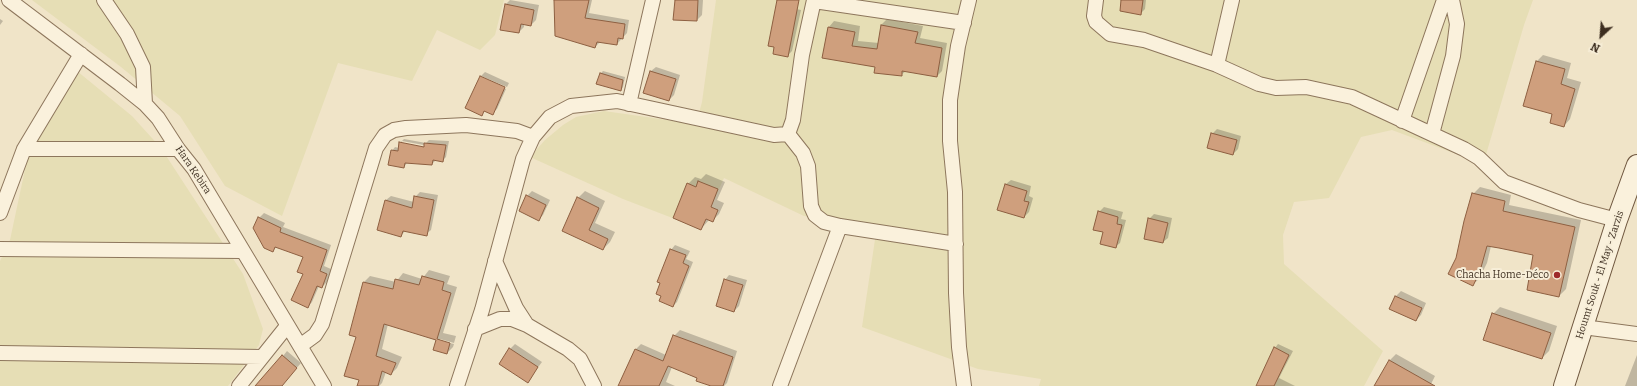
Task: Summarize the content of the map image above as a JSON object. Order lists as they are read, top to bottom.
{
  "streets": {
    "main road": ["Houmt Souk - El May - Zarzis"],
    "street": ["Hara Kebira"]
  },
  "places": ["Chacha Home-Déco"],
  "north": "bottom left"
}
